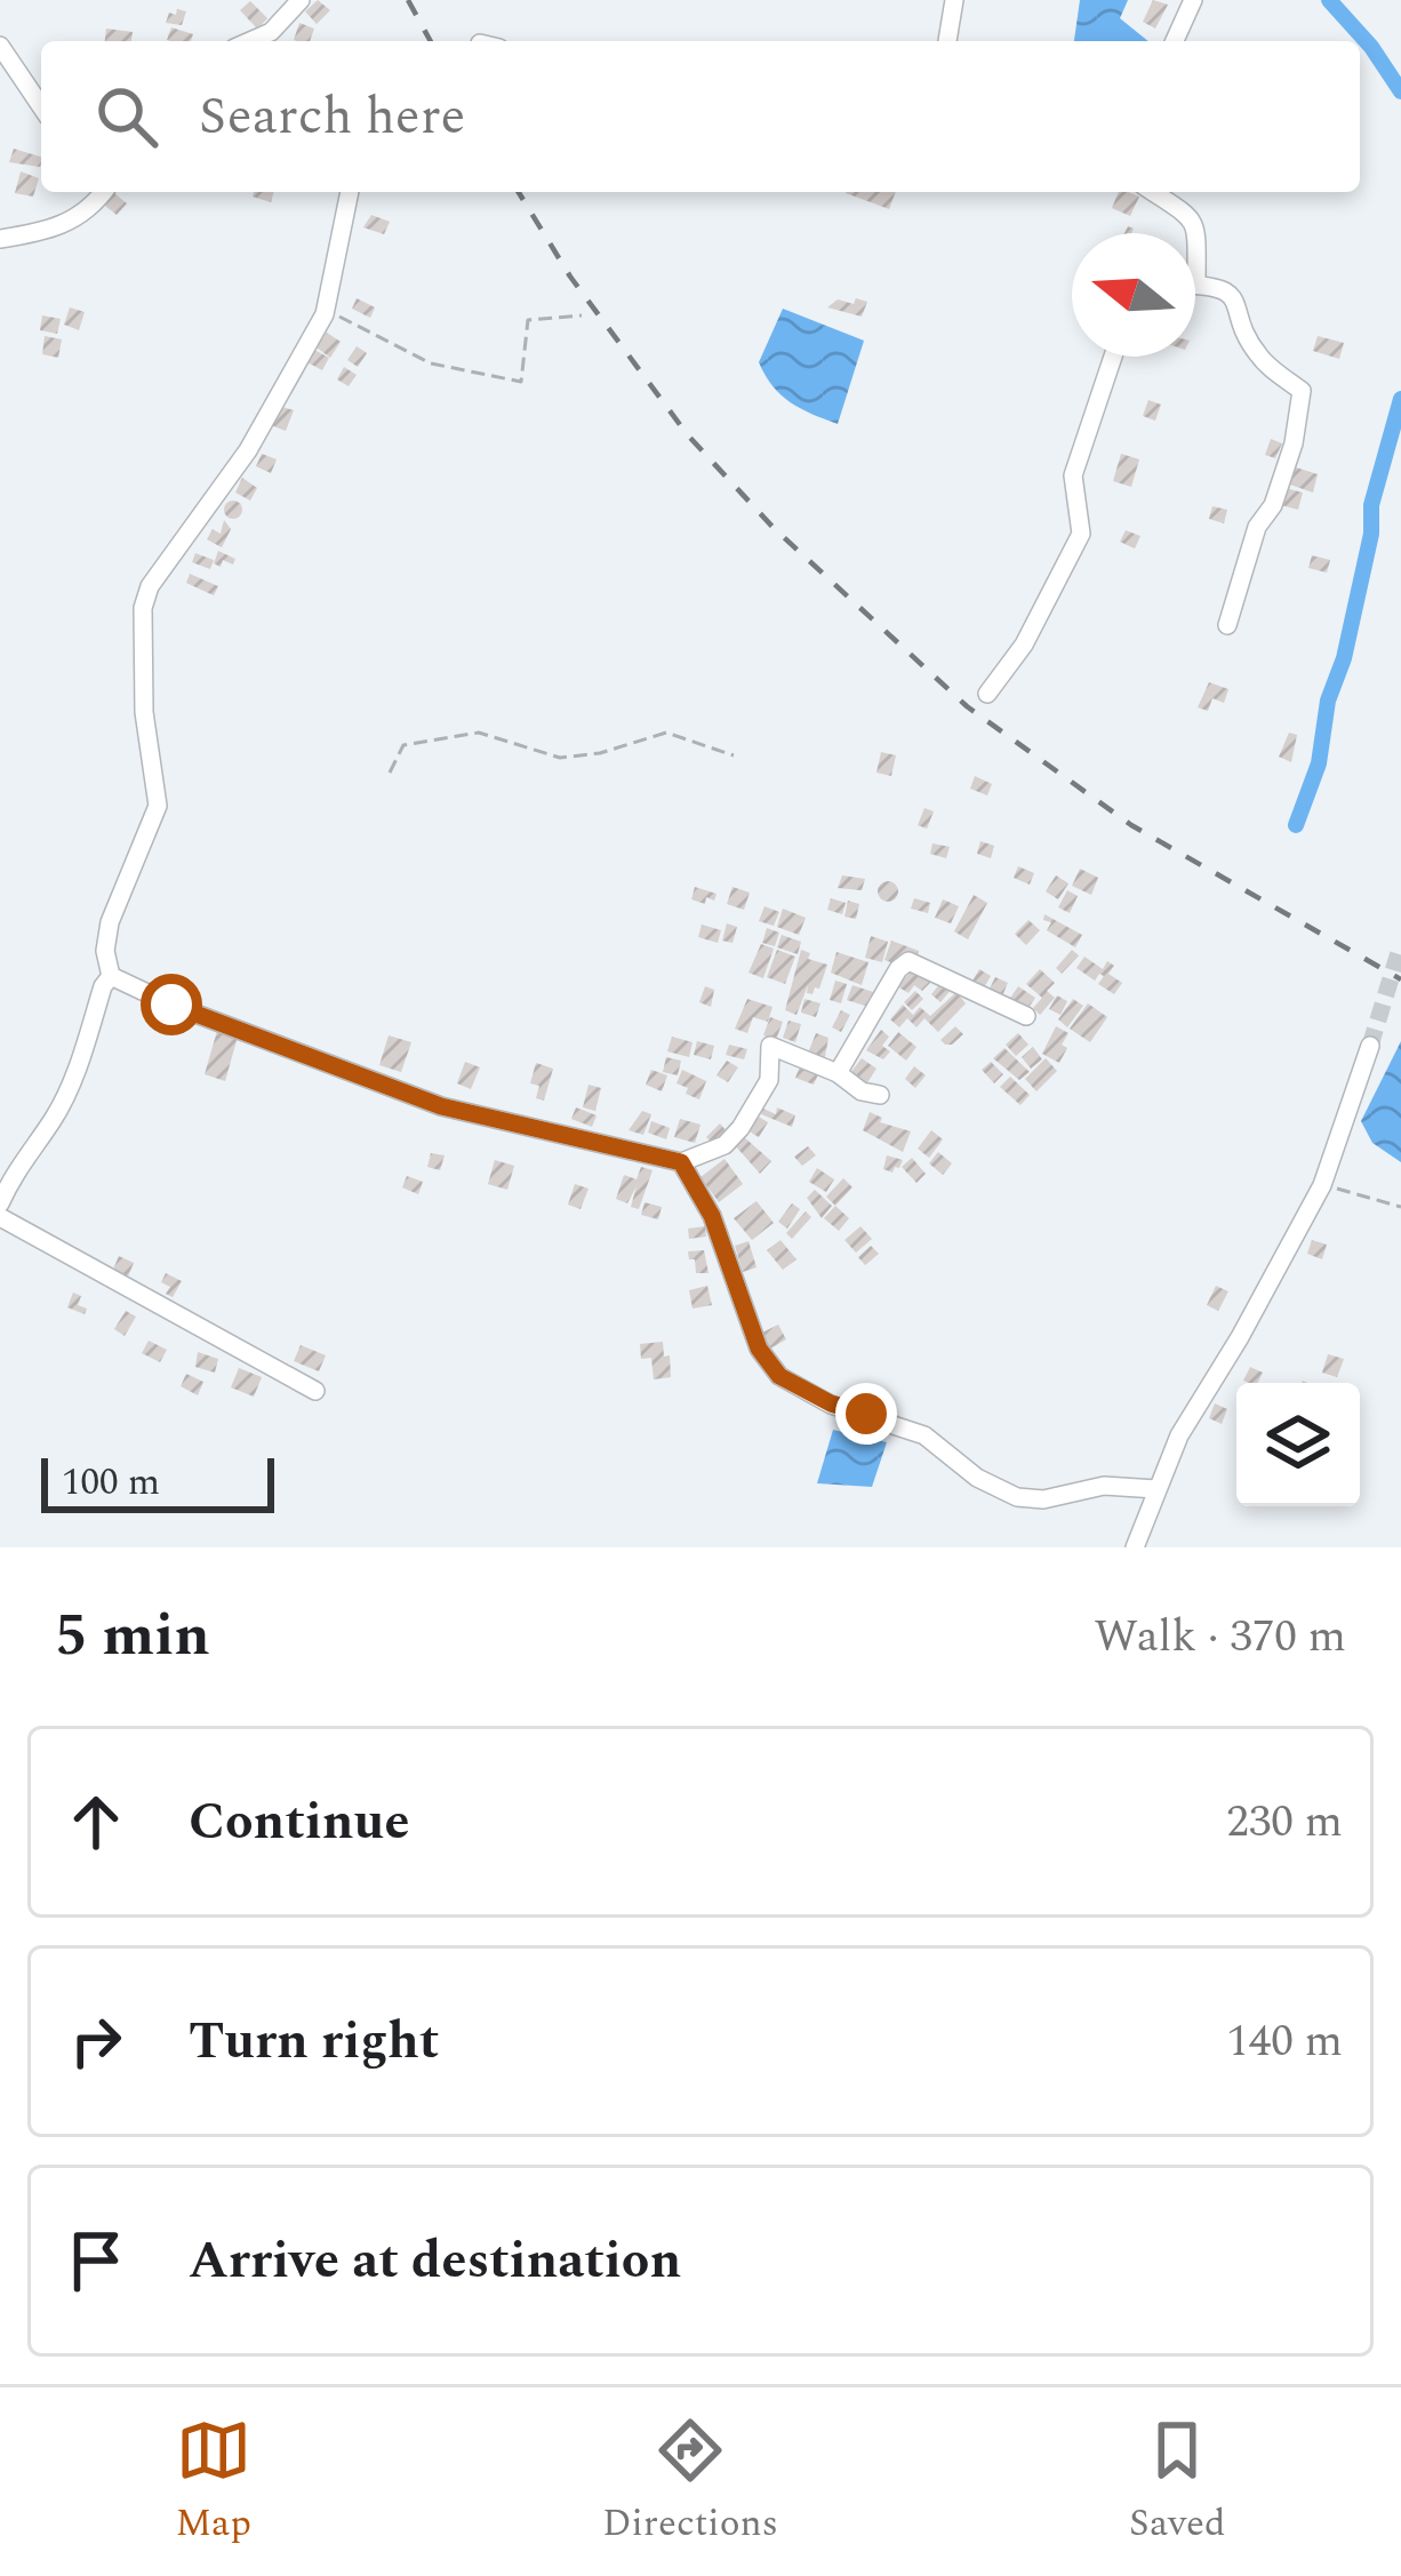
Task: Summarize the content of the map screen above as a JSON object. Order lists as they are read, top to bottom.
{
  "scale_bar": "100 m",
  "north": "left",
  "page": {
    "search": "Search here",
    "scale": "100 m",
    "heading": ["5 min", "Walk · 370 m"],
    "list": [
      ["Continue", "230 m"],
      ["Turn right", "140 m"],
      "Arrive at destination"
    ],
    "nav": ["Map", "Directions", "Saved"]
  }
}
